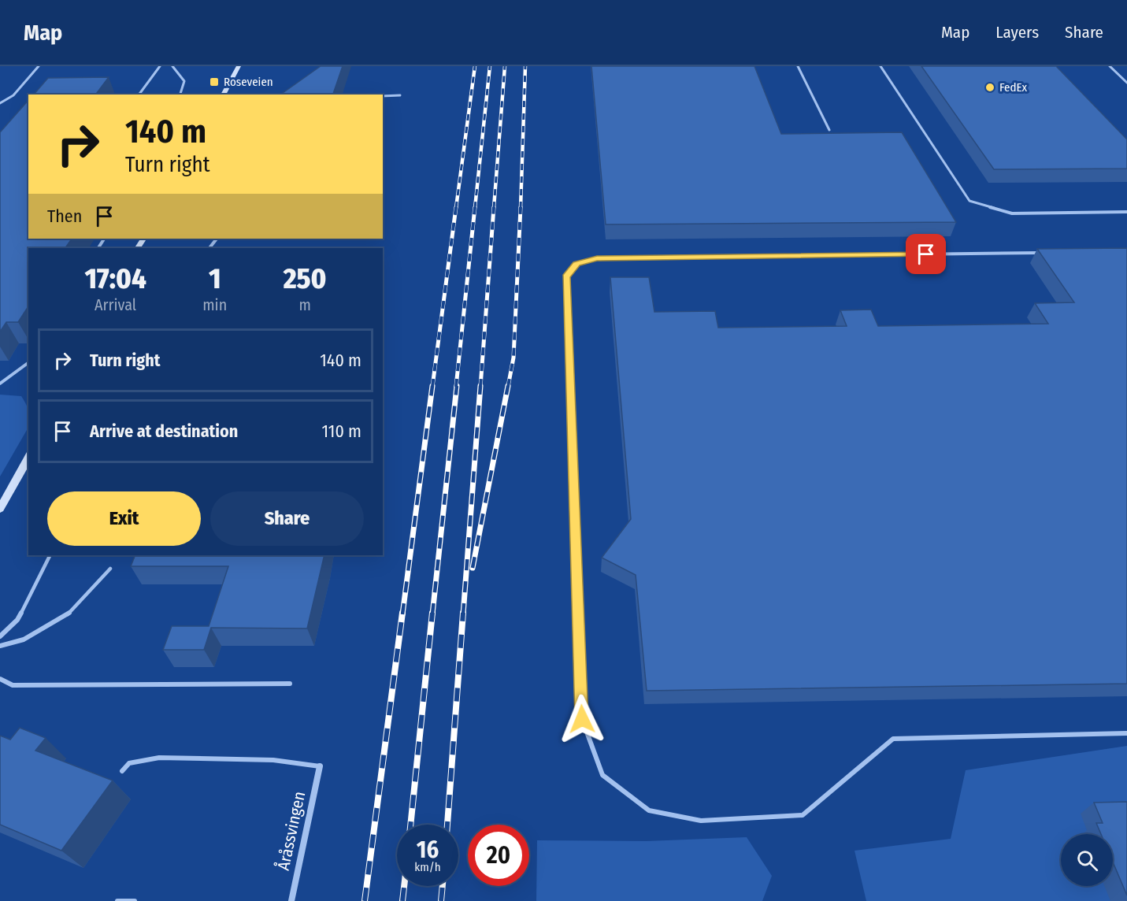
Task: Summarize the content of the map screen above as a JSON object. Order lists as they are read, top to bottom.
{
  "streets": {
    "street": ["Åråssvingen"]
  },
  "places": {
    "transit": ["Roseveien"],
    "other": ["FedEx"]
  },
  "page": {
    "header": "Map",
    "nav": ["Map", "Layers", "Share"],
    "turn": ["140 m", "Turn right"],
    "then": "Then",
    "eta": [
      "17:04",
      "Arrival",
      "1",
      "min",
      "250",
      "m"
    ],
    "list": [
      {
        "name": "Turn right",
        "value": "140 m"
      },
      {
        "name": "Arrive at destination",
        "value": "110 m"
      }
    ],
    "buttons": ["Exit", "Share"],
    "speed": "16 km/h",
    "limit": "20"
  }
}
